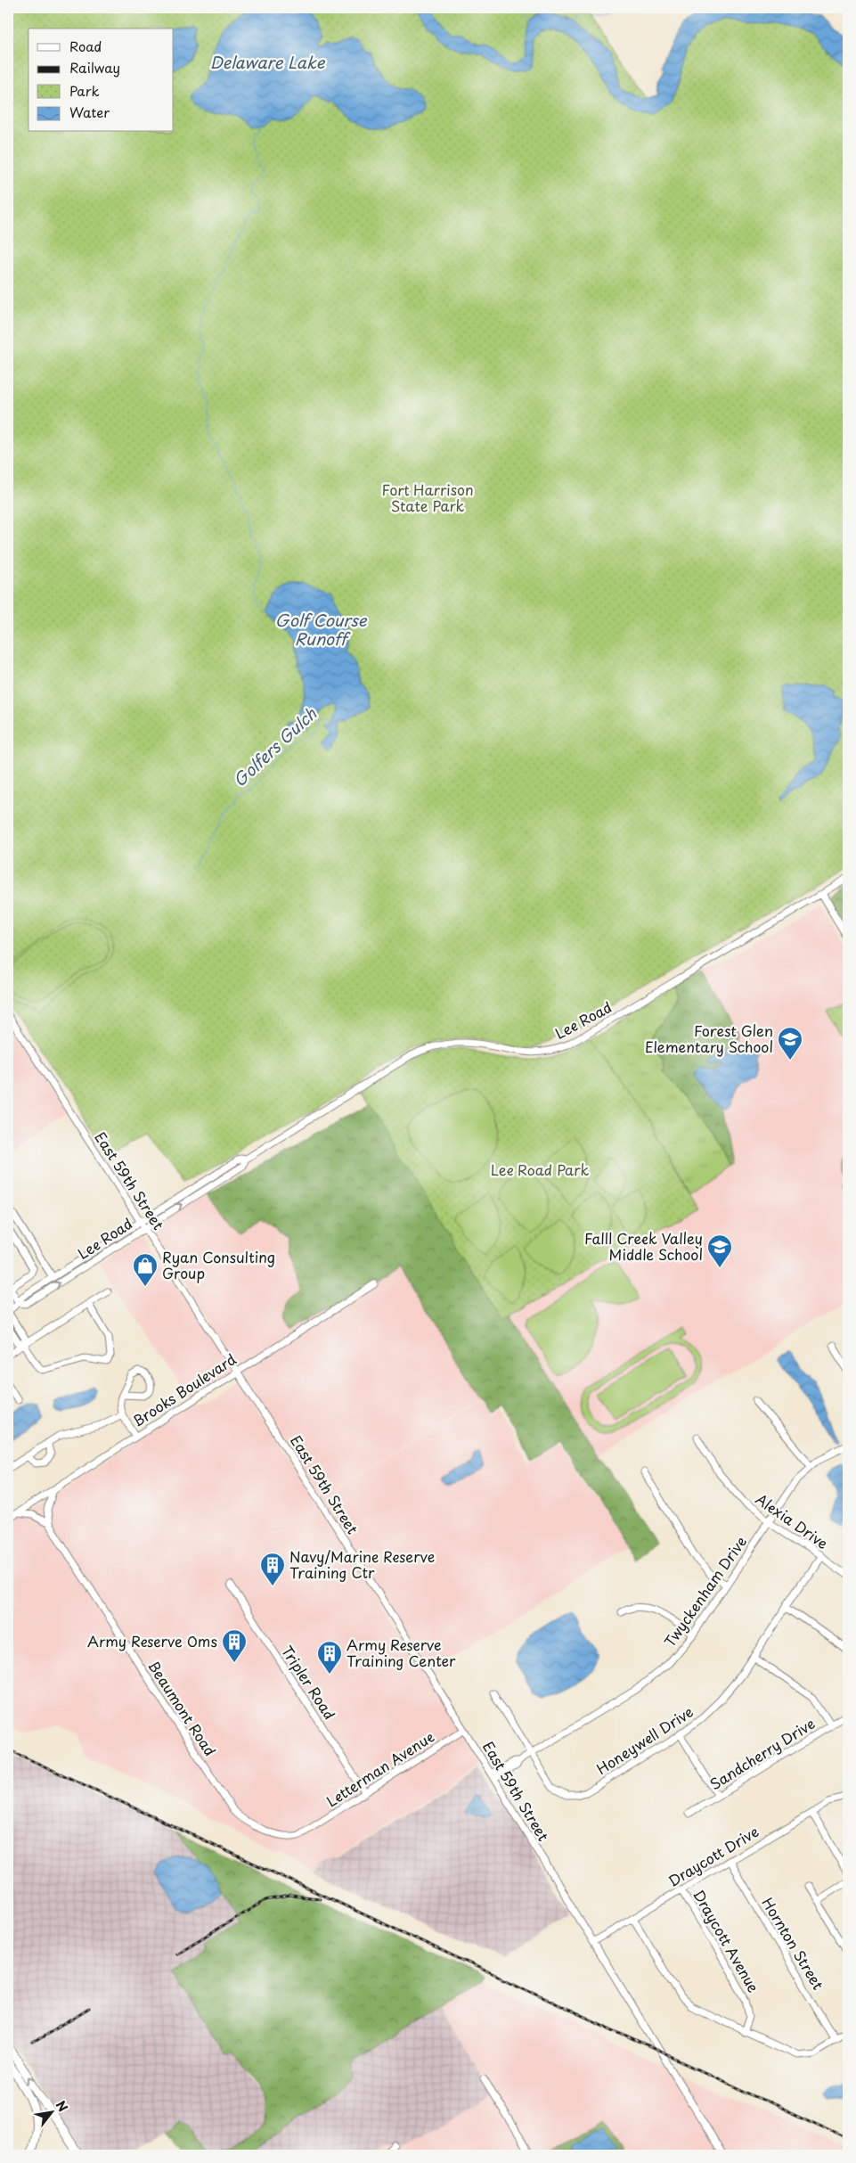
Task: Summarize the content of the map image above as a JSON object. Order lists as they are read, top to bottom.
{
  "streets": {
    "street": [
      "Lee Road",
      "East 59th Street",
      "Brooks Boulevard",
      "Alexia Drive",
      "Twyckenham Drive",
      "Tripler Road",
      "Beaumont Road",
      "Honeywell Drive",
      "Sandcherry Drive",
      "Letterman Avenue",
      "Draycott Drive",
      "Draycott Avenue",
      "Hornton Street"
    ]
  },
  "crossings": [
    ["Lee Road", "East 59th Street"],
    ["East 59th Street", "Brooks Boulevard"],
    ["East 59th Street", "Twyckenham Drive"],
    ["East 59th Street", "Letterman Avenue"],
    ["East 59th Street", "Draycott Drive"],
    ["Alexia Drive", "Twyckenham Drive"],
    ["Alexia Drive", "Honeywell Drive"],
    ["Twyckenham Drive", "Honeywell Drive"],
    ["Tripler Road", "Letterman Avenue"],
    ["Beaumont Road", "Letterman Avenue"],
    ["Draycott Drive", "Draycott Avenue"],
    ["Draycott Drive", "Hornton Street"]
  ],
  "water": ["Delaware Lake", "Golf Course Runoff", "Golfers Gulch"],
  "parks": ["Fort Harrison State Park", "Lee Road Park"],
  "places": {
    "school or university": ["Forest Glen Elementary School", "Falll Creek Valley Middle School"],
    "shop": ["Ryan Consulting Group"],
    "building": ["Navy/Marine Reserve Training Ctr", "Army Reserve Oms", "Army Reserve Training Center"]
  },
  "legend": [
    "Road",
    "Railway",
    "Park",
    "Water"
  ],
  "north": "top right"
}
